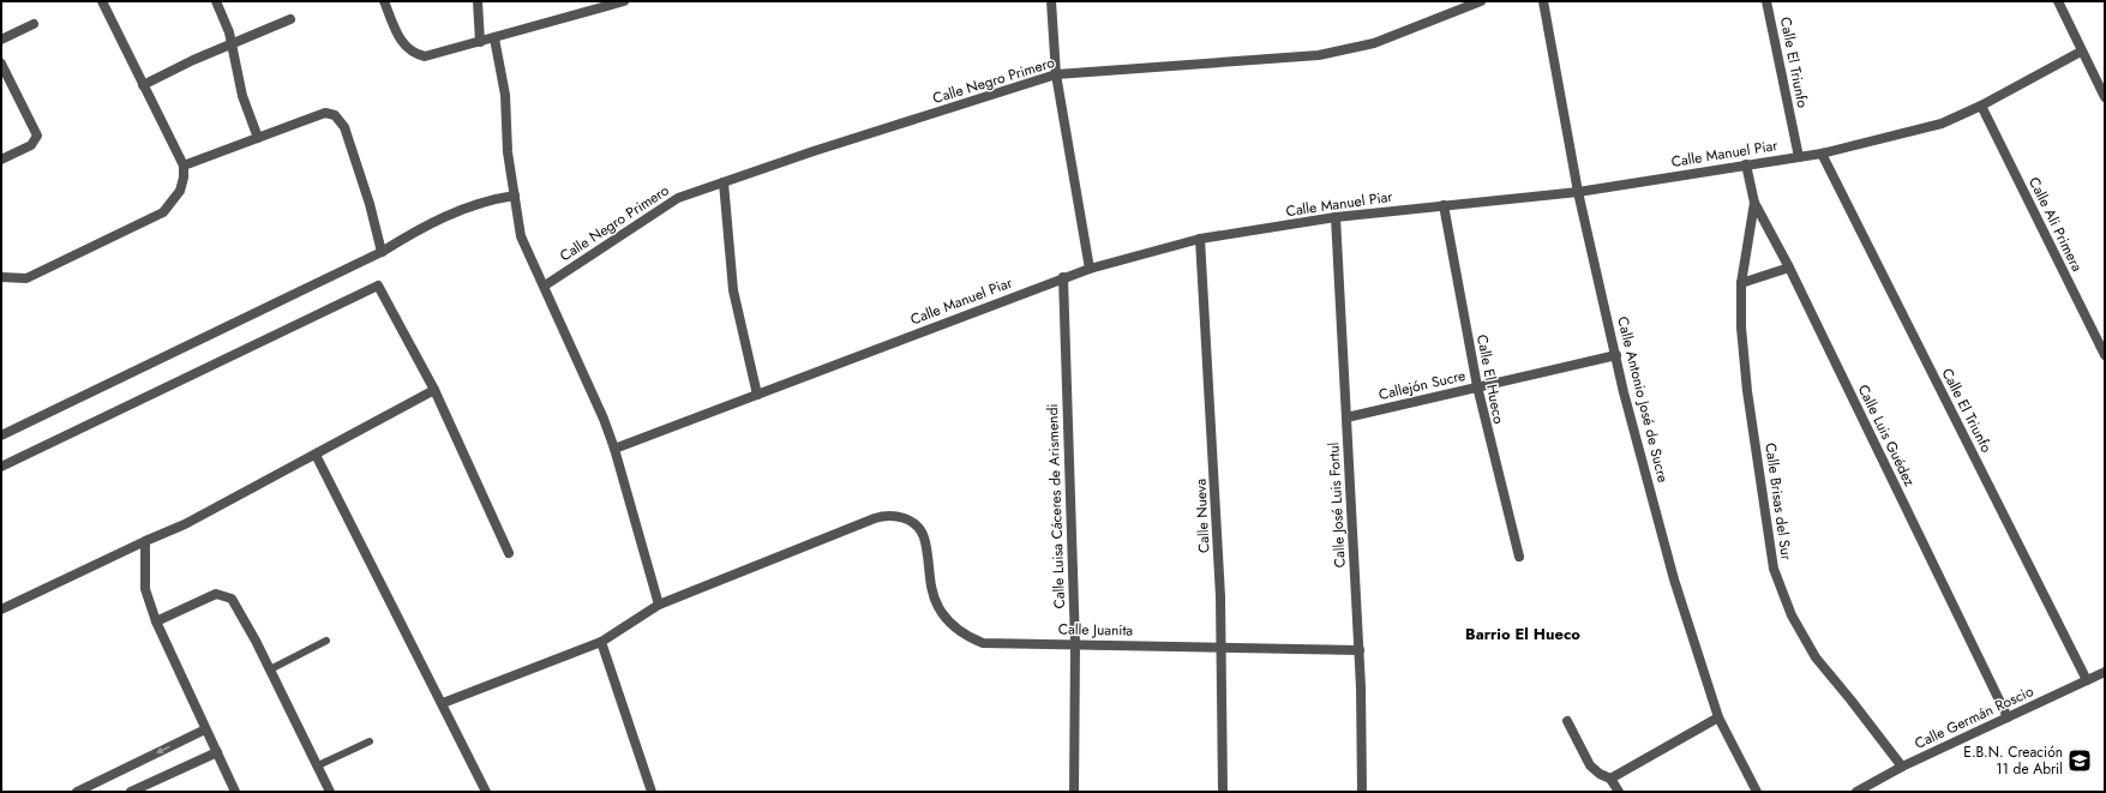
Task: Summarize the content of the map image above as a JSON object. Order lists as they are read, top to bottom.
{
  "streets": {
    "street": [
      "Calle El Triunfo",
      "Calle Negro Primero",
      "Calle Manuel Piar",
      "Calle Ali Primera",
      "Calle El Hueco",
      "Callejón Sucre",
      "Calle Antonio José de Sucre",
      "Calle Luis Guédez",
      "Calle Brisas del Sur",
      "Calle José Luis Fortul",
      "Calle Luisa Cáceres de Arismendi",
      "Calle Nueva",
      "Calle Juanita",
      "Calle Germán Roscio"
    ]
  },
  "crossings": [
    ["Calle El Triunfo", "Calle Manuel Piar"],
    ["Calle El Triunfo", "Calle Germán Roscio"],
    ["Calle Manuel Piar", "Calle Ali Primera"],
    ["Calle Manuel Piar", "Calle El Hueco"],
    ["Calle Manuel Piar", "Calle Antonio José de Sucre"],
    ["Calle Manuel Piar", "Calle Luis Guédez"],
    ["Calle Manuel Piar", "Calle José Luis Fortul"],
    ["Calle Manuel Piar", "Calle Luisa Cáceres de Arismendi"],
    ["Calle Manuel Piar", "Calle Nueva"],
    ["Calle El Hueco", "Callejón Sucre"],
    ["Callejón Sucre", "Calle Antonio José de Sucre"],
    ["Callejón Sucre", "Calle José Luis Fortul"],
    ["Calle Luis Guédez", "Calle Brisas del Sur"],
    ["Calle Luis Guédez", "Calle Germán Roscio"],
    ["Calle Brisas del Sur", "Calle Germán Roscio"],
    ["Calle José Luis Fortul", "Calle Juanita"],
    ["Calle Luisa Cáceres de Arismendi", "Calle Juanita"],
    ["Calle Nueva", "Calle Juanita"]
  ],
  "districts": ["Barrio El Hueco"],
  "places": {
    "school or university": ["E.B.N. Creación 11 de Abril"]
  }
}
